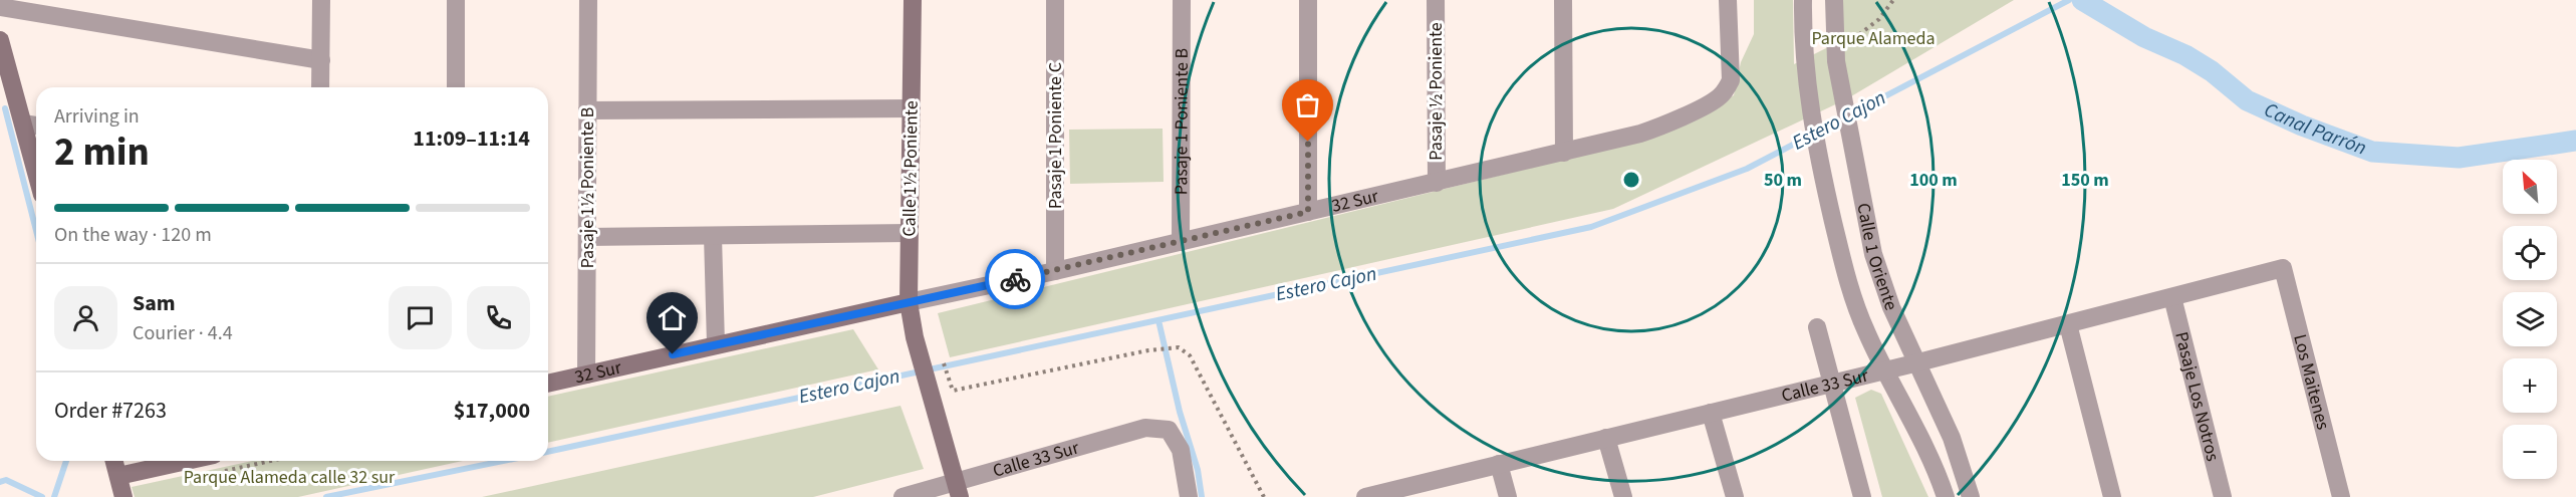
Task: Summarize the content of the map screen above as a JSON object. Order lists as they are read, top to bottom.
{
  "streets": {
    "street": [
      "Pasaje ½ Poniente",
      "Pasaje 1 Poniente B",
      "Pasaje 1 Poniente C",
      "Calle 1½ Poniente",
      "Pasaje 1½ Poniente B",
      "32 Sur",
      "Calle 1 Oriente",
      "Los Maitenes",
      "Calle 33 Sur",
      "Pasaje Los Notros"
    ]
  },
  "crossings": [
    ["Pasaje ½ Poniente", "32 Sur"],
    ["Pasaje 1 Poniente B", "32 Sur"],
    ["Pasaje 1 Poniente C", "32 Sur"],
    ["Calle 1½ Poniente", "32 Sur"],
    ["Calle 1½ Poniente", "Calle 33 Sur"],
    ["Pasaje 1½ Poniente B", "32 Sur"],
    ["Calle 1 Oriente", "Calle 33 Sur"],
    ["Los Maitenes", "Calle 33 Sur"],
    ["Calle 33 Sur", "Pasaje Los Notros"]
  ],
  "water": ["Estero Cajon", "Canal Parrón"],
  "parks": ["Parque Alameda", "Parque Alameda calle 32 sur"],
  "north": "top left",
  "page": {
    "heading": ["2 min", "Arriving in", "11:09–11:14"],
    "panel": [
      "Sam",
      "Courier · 4.4",
      "Order #7263",
      "$17,000"
    ],
    "map_buttons": ["+", "−"],
    "bar": "On the way · 120 m"
  },
  "rings": ["50 m", "100 m", "150 m"]
}
